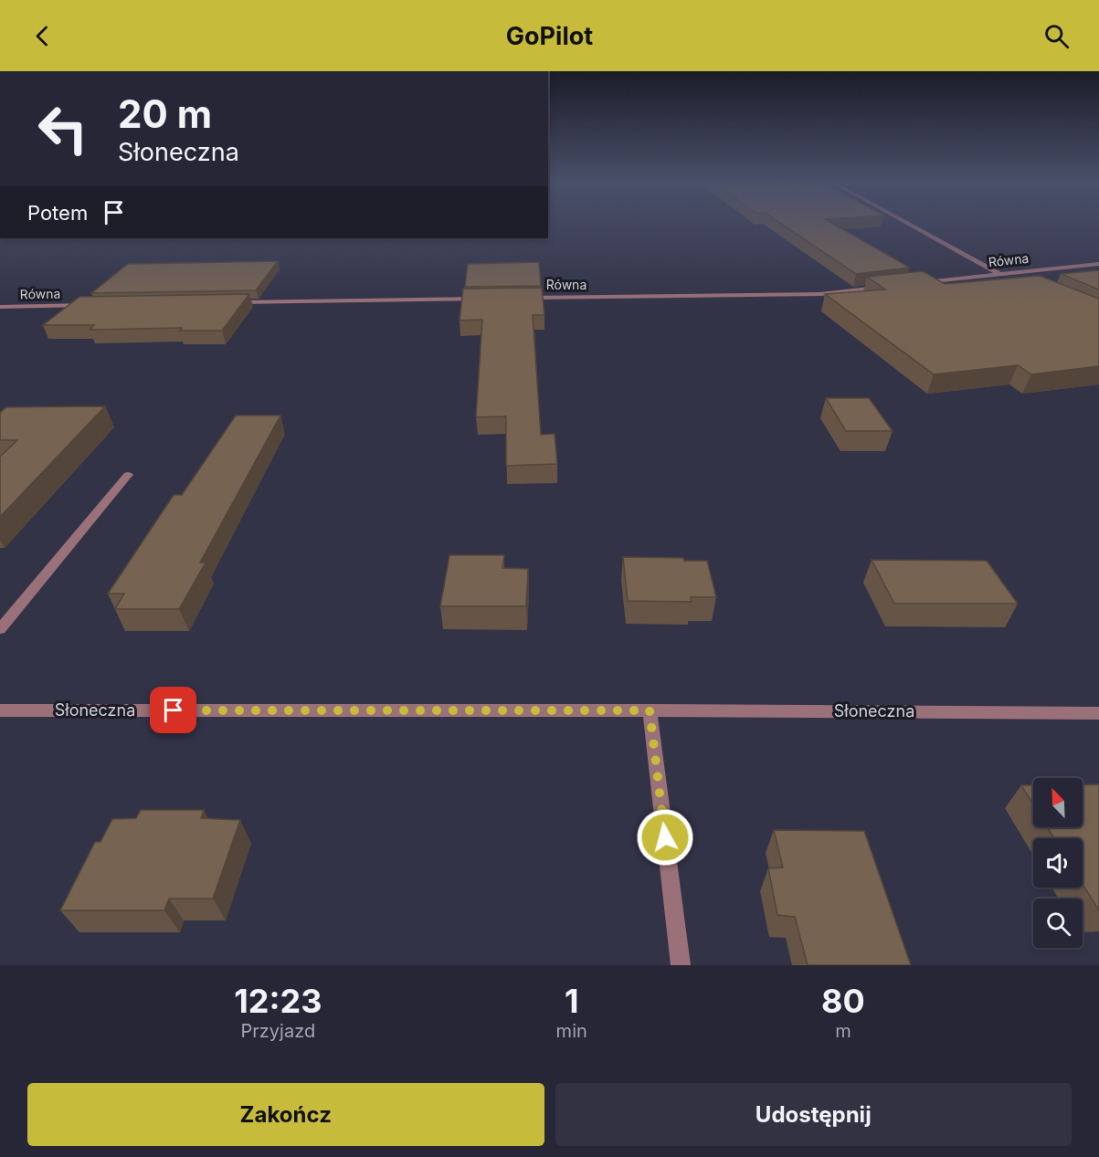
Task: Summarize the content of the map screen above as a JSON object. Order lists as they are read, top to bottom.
{
  "streets": {
    "street": ["Równa", "Słoneczna"]
  },
  "north": "top left",
  "page": {
    "header": "GoPilot",
    "turn": ["20 m", "Słoneczna"],
    "then": "Potem",
    "eta": [
      "12:23",
      "Przyjazd",
      "1",
      "min",
      "80",
      "m"
    ],
    "buttons": ["Zakończ", "Udostępnij"]
  }
}
